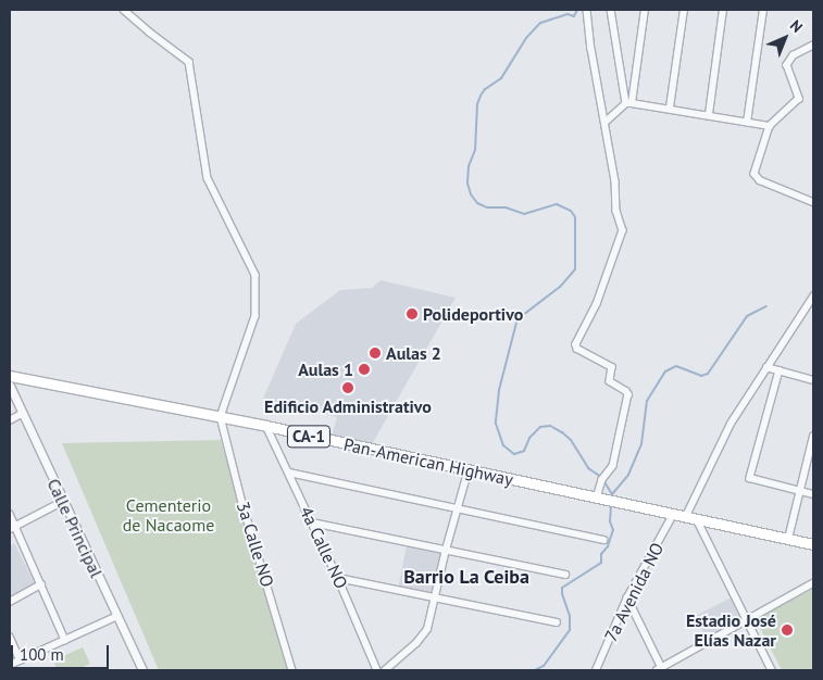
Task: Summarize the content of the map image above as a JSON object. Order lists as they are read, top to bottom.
{
  "streets": {
    "highway": ["CA-1", "Pan-American Highway"],
    "street": [
      "Calle Principal",
      "3a Calle NO",
      "4a Calle NO",
      "7a Avenida NO"
    ]
  },
  "crossings": [
    ["Pan-American Highway", "3a Calle NO"],
    ["Pan-American Highway", "4a Calle NO"],
    ["Pan-American Highway", "7a Avenida NO"]
  ],
  "districts": ["Barrio La Ceiba"],
  "parks": ["Cementerio de Nacaome"],
  "places": [
    "Polideportivo",
    "Aulas 2",
    "Aulas 1",
    "Edificio Administrativo",
    "Estadio José Elías Nazar"
  ],
  "scale_bar": "100 m",
  "north": "top right"
}
